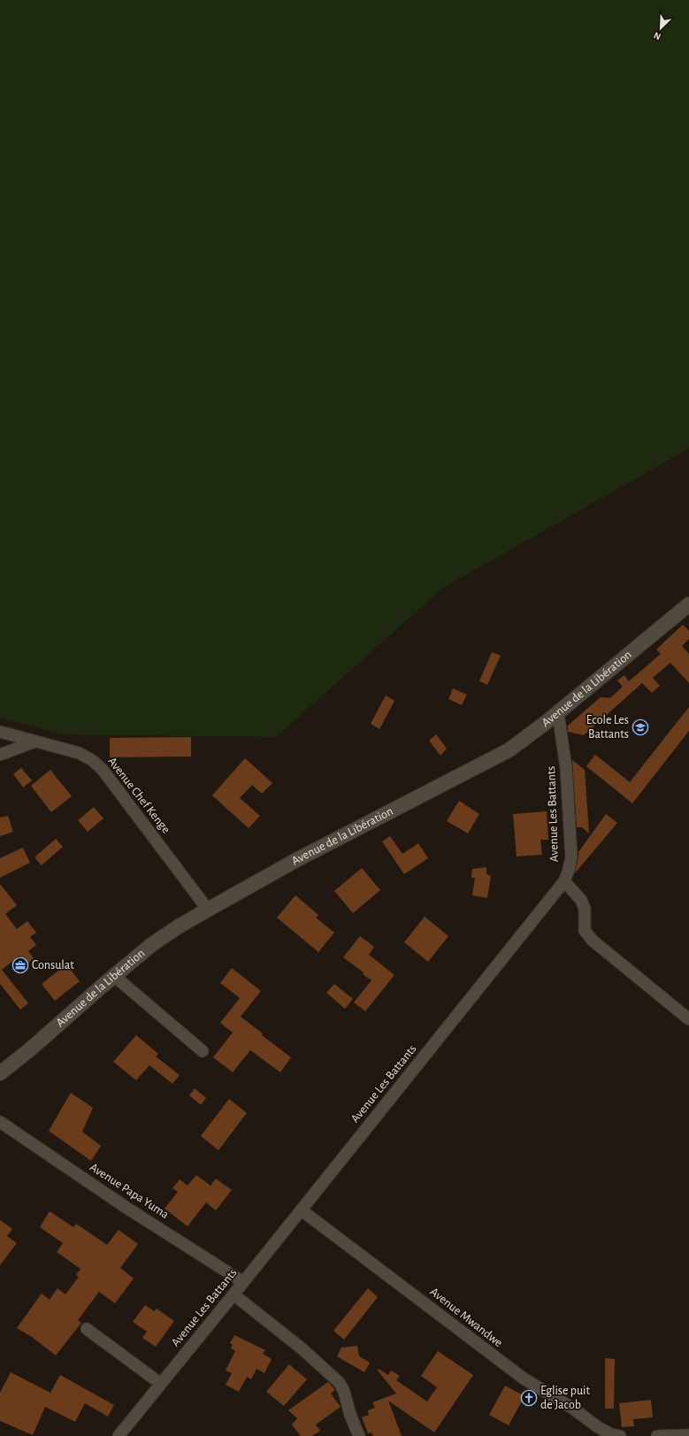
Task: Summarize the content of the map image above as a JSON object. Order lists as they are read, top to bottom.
{
  "streets": {
    "street": [
      "Avenue de la Libération",
      "Avenue Chef Kenge",
      "Avenue Les Battants",
      "Avenue Papa Yuma",
      "Avenue Mwandwe"
    ]
  },
  "crossings": [
    ["Avenue de la Libération", "Avenue Chef Kenge"],
    ["Avenue de la Libération", "Avenue Les Battants"],
    ["Avenue Les Battants", "Avenue Papa Yuma"],
    ["Avenue Les Battants", "Avenue Mwandwe"]
  ],
  "places": {
    "school or university": ["Ecole Les Battants"],
    "office": ["Consulat"],
    "church": ["Eglise puit de Jacob"]
  },
  "north": "bottom left"
}
